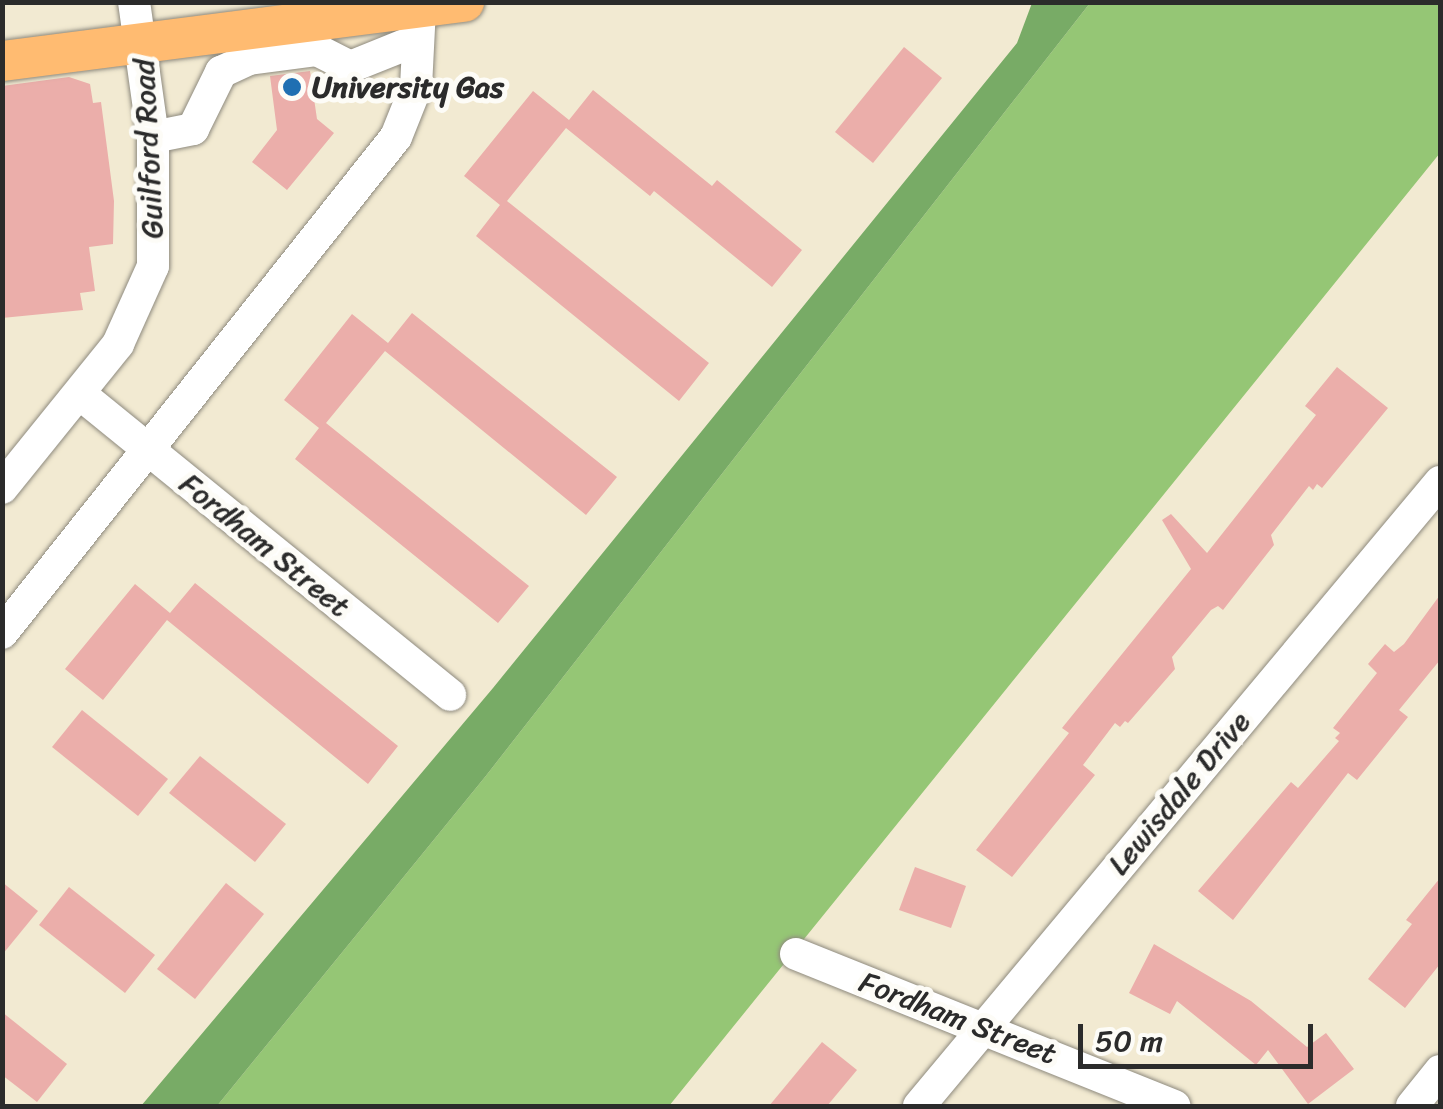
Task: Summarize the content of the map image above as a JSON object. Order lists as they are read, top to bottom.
{
  "streets": {
    "street": ["Guilford Road", "Fordham Street", "Lewisdale Drive"]
  },
  "crossings": [
    ["Guilford Road", "Fordham Street"],
    ["Fordham Street", "Lewisdale Drive"]
  ],
  "places": ["University Gas"],
  "scale_bar": "50 m"
}
